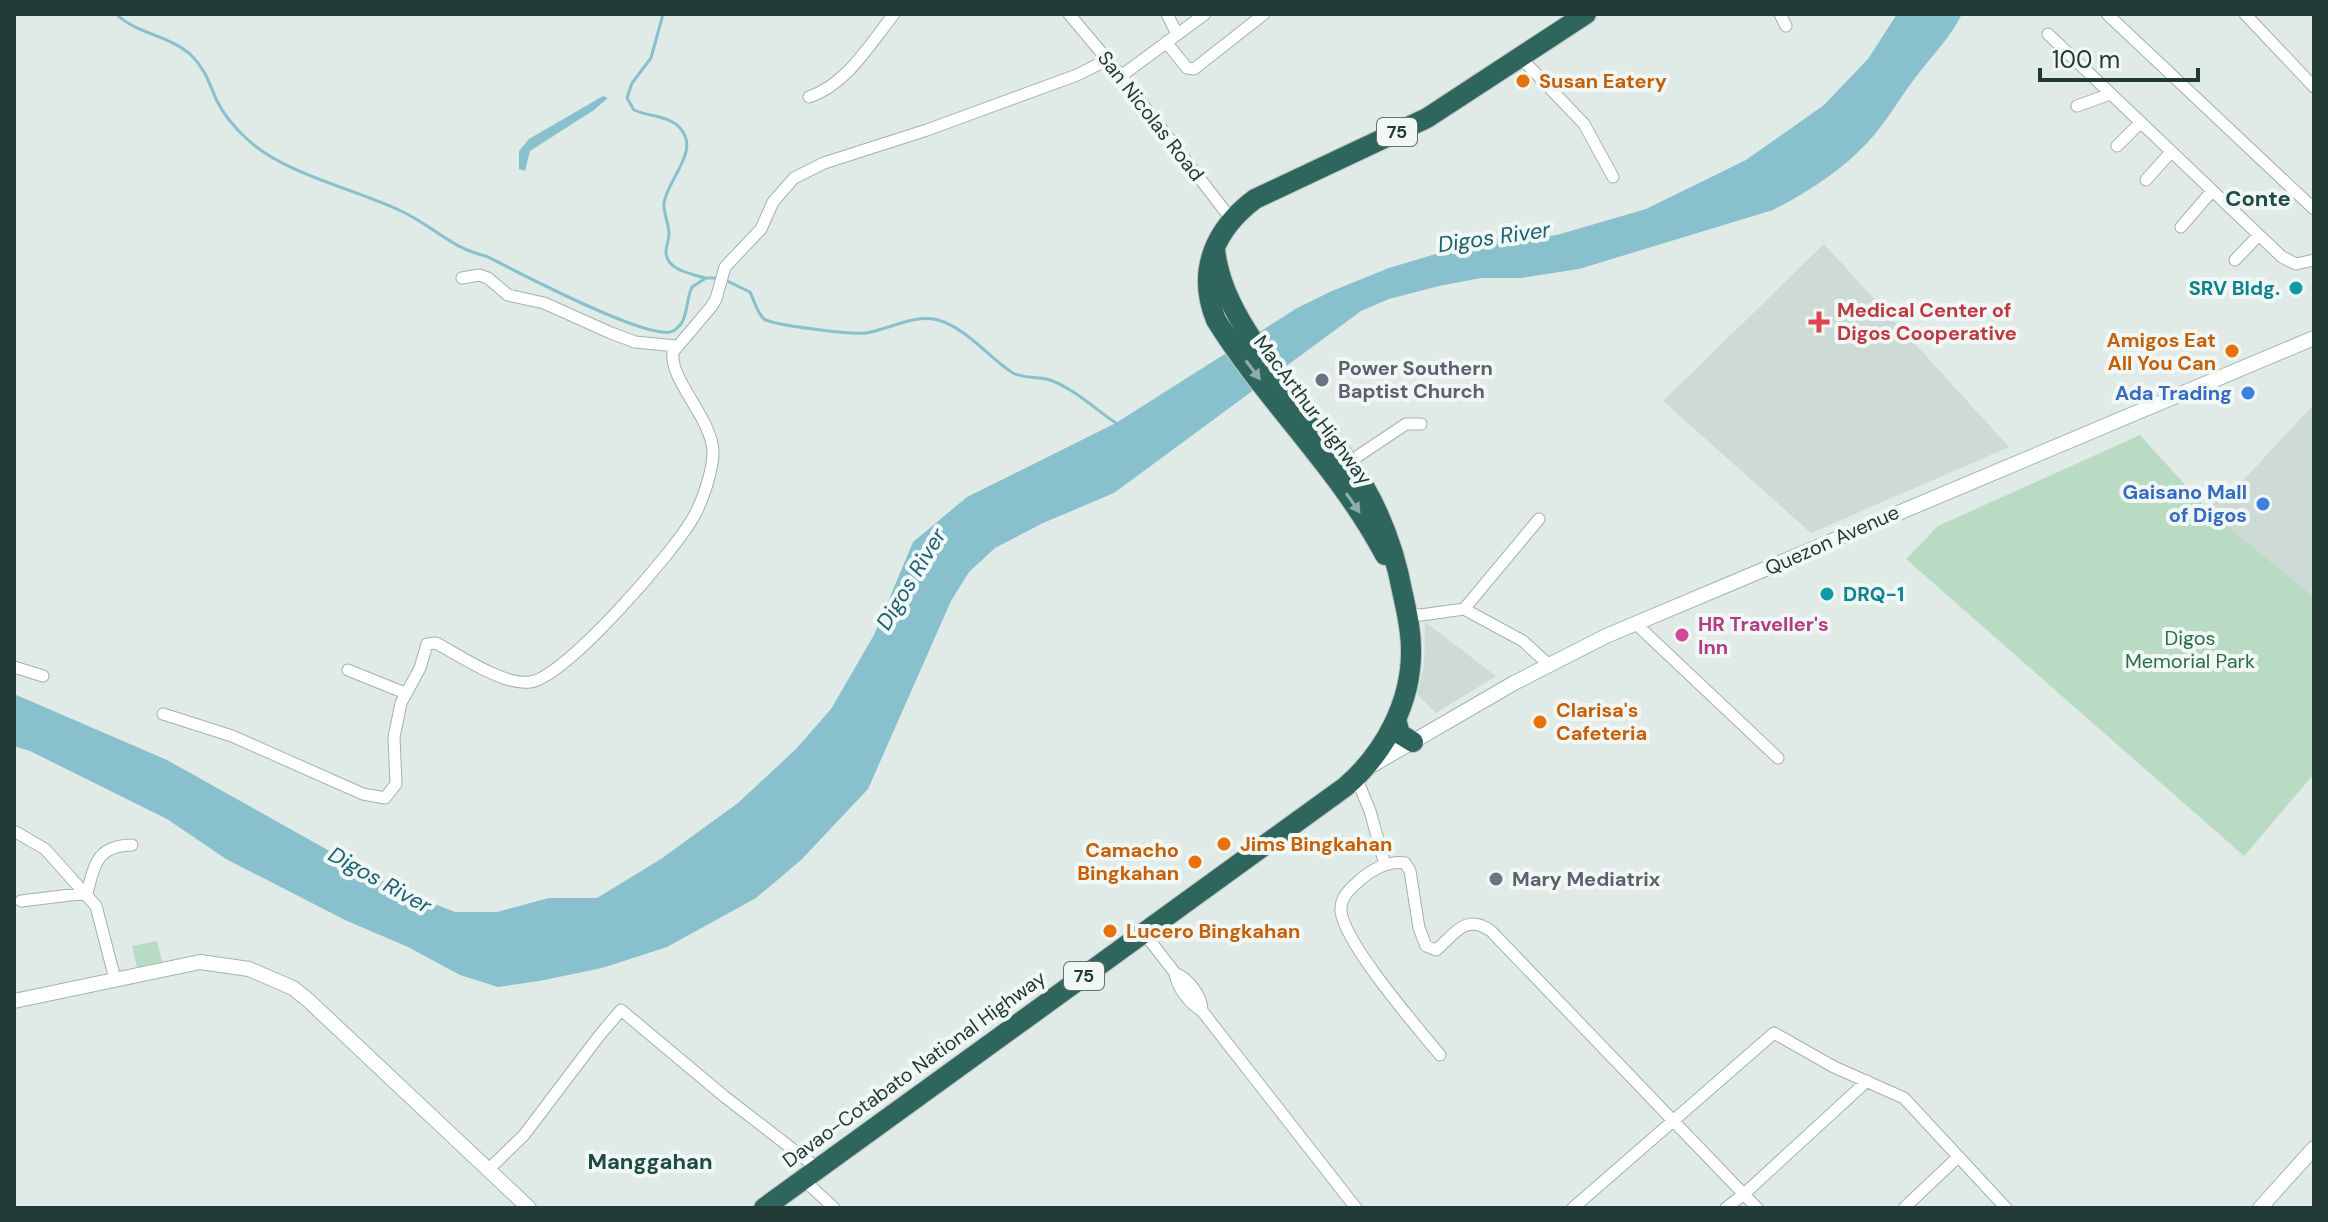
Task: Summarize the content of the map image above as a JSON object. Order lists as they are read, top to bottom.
{
  "streets": {
    "highway": ["75", "MacArthur Highway", "Davao-Cotabato National Highway"],
    "main road": ["Quezon Avenue"],
    "street": ["San Nicolas Road"]
  },
  "crossings": [
    ["San Nicolas Road", "MacArthur Highway"],
    ["MacArthur Highway", "Quezon Avenue"],
    ["MacArthur Highway", "Davao-Cotabato National Highway"],
    ["Quezon Avenue", "Davao-Cotabato National Highway"]
  ],
  "districts": ["Conte", "Manggahan"],
  "water": ["Digos River"],
  "parks": ["Digos Memorial Park"],
  "places": {
    "other": [
      "Susan Eatery",
      "SRV Bldg.",
      "Amigos Eat All You Can",
      "Power Southern Baptist Church",
      "Ada Trading",
      "Gaisano Mall of Digos",
      "DRQ-1",
      "HR Traveller's Inn",
      "Clarisa's Cafeteria",
      "Jims Bingkahan",
      "Camacho Bingkahan",
      "Mary Mediatrix",
      "Lucero Bingkahan"
    ],
    "health": ["Medical Center of Digos Cooperative"]
  },
  "scale_bar": "100 m"
}
